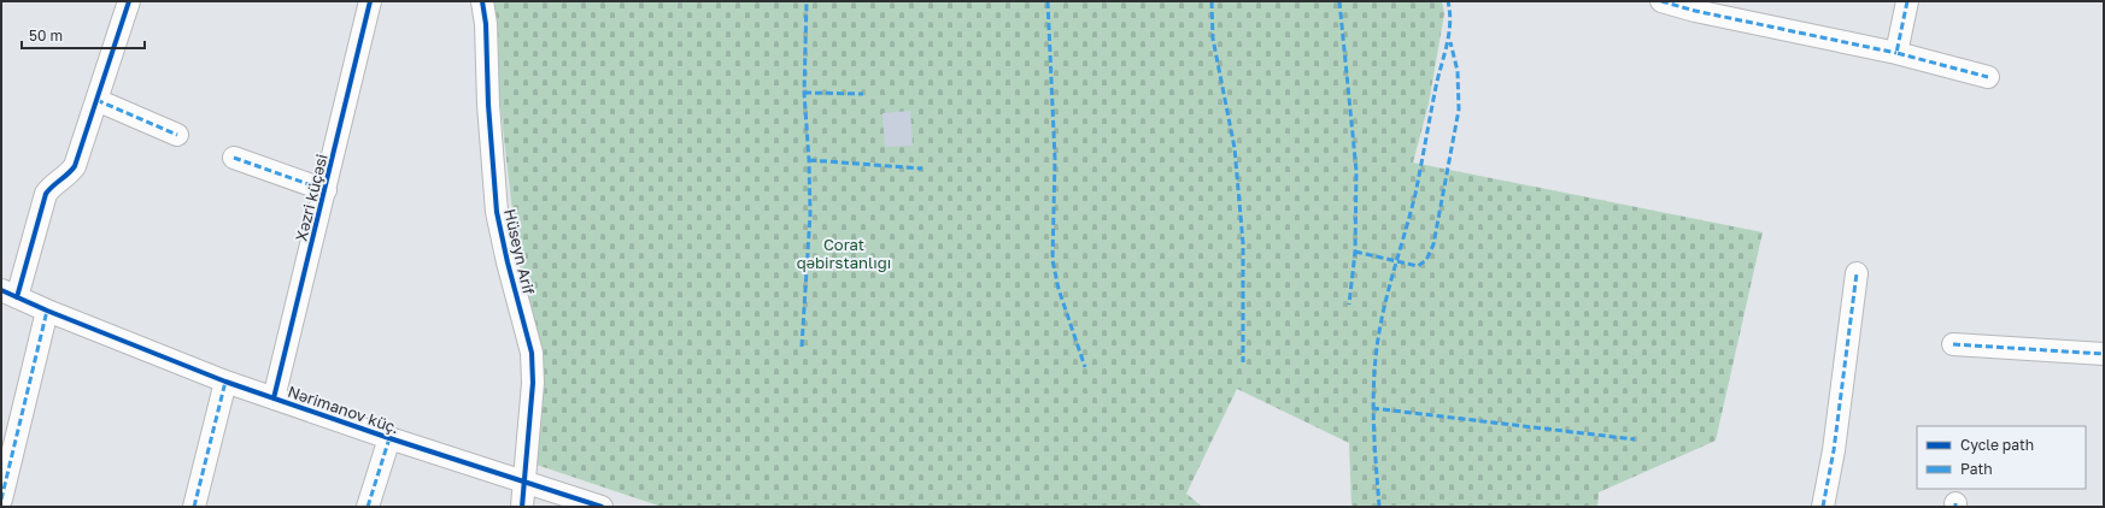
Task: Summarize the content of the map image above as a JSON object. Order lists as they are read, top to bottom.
{
  "streets": {
    "street": ["Xəzri küçəsi", "Hüseyn Arif", "Nərimanov küç."]
  },
  "crossings": [
    ["Xəzri küçəsi", "Nərimanov küç."],
    ["Hüseyn Arif", "Nərimanov küç."]
  ],
  "parks": ["Corat qəbirstanlığı"],
  "legend": ["Cycle path", "Path"],
  "scale_bar": "50 m"
}
